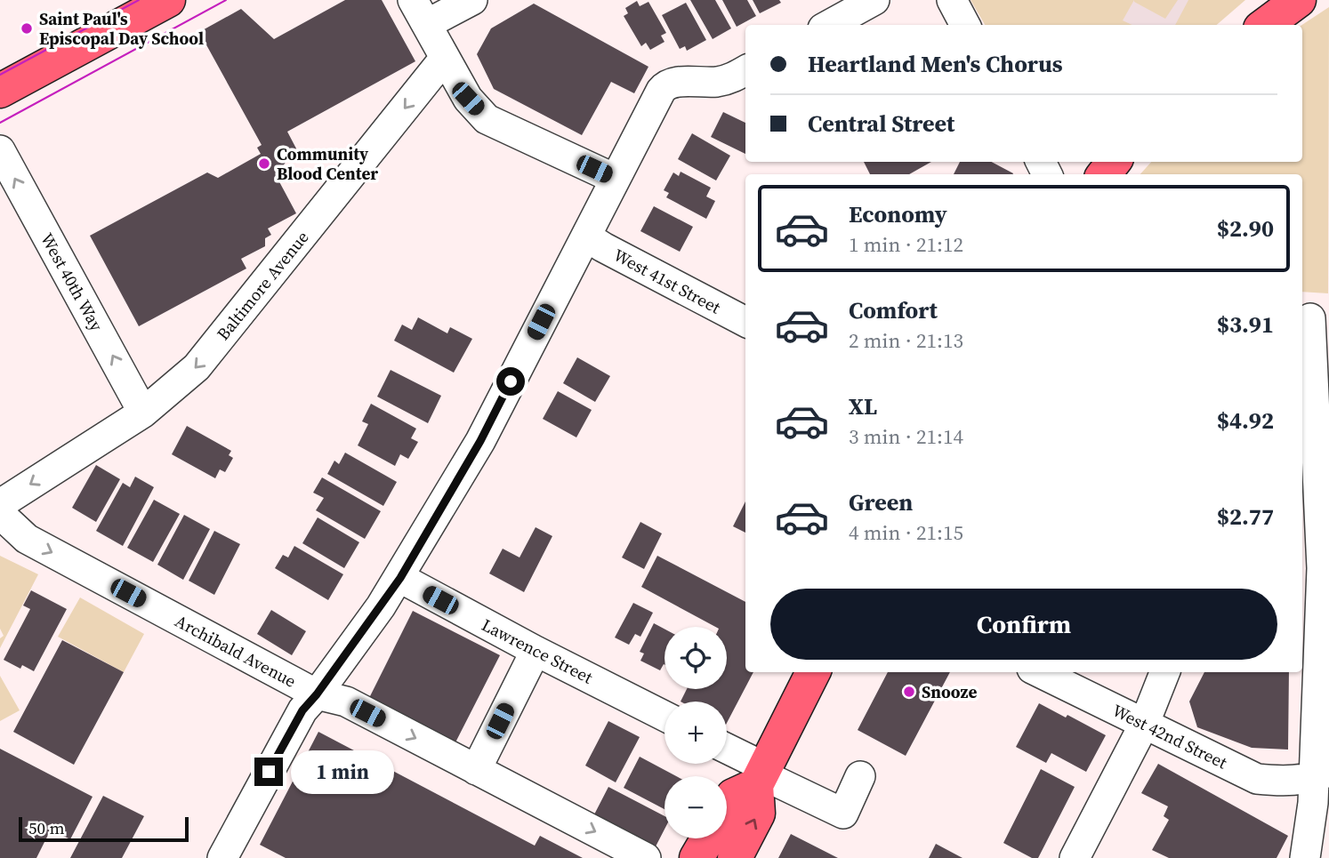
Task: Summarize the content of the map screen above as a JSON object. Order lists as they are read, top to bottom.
{
  "streets": {
    "street": [
      "West 41st Street",
      "West 40th Way",
      "Baltimore Avenue",
      "Archibald Avenue",
      "Lawrence Street",
      "West 42nd Street"
    ]
  },
  "crossings": [
    ["West 40th Way", "Baltimore Avenue"]
  ],
  "one_way": ["West 40th Way", "Archibald Avenue"],
  "places": ["Saint Paul's Episcopal Day School", "Community Blood Center", "Snooze"],
  "scale_bar": "50 m",
  "page": {
    "banner": ["Heartland Men's Chorus", "Central Street"],
    "list": [
      {
        "name": "Economy",
        "note": "1 min · 21:12",
        "value": "$2.90"
      },
      {
        "name": "Comfort",
        "note": "2 min · 21:13",
        "value": "$3.91"
      },
      {
        "name": "XL",
        "note": "3 min · 21:14",
        "value": "$4.92"
      },
      {
        "name": "Green",
        "note": "4 min · 21:15",
        "value": "$2.77"
      }
    ],
    "buttons": "Confirm",
    "map_buttons": ["+", "−"],
    "bubble": "1 min",
    "scale": "50 m"
  }
}
